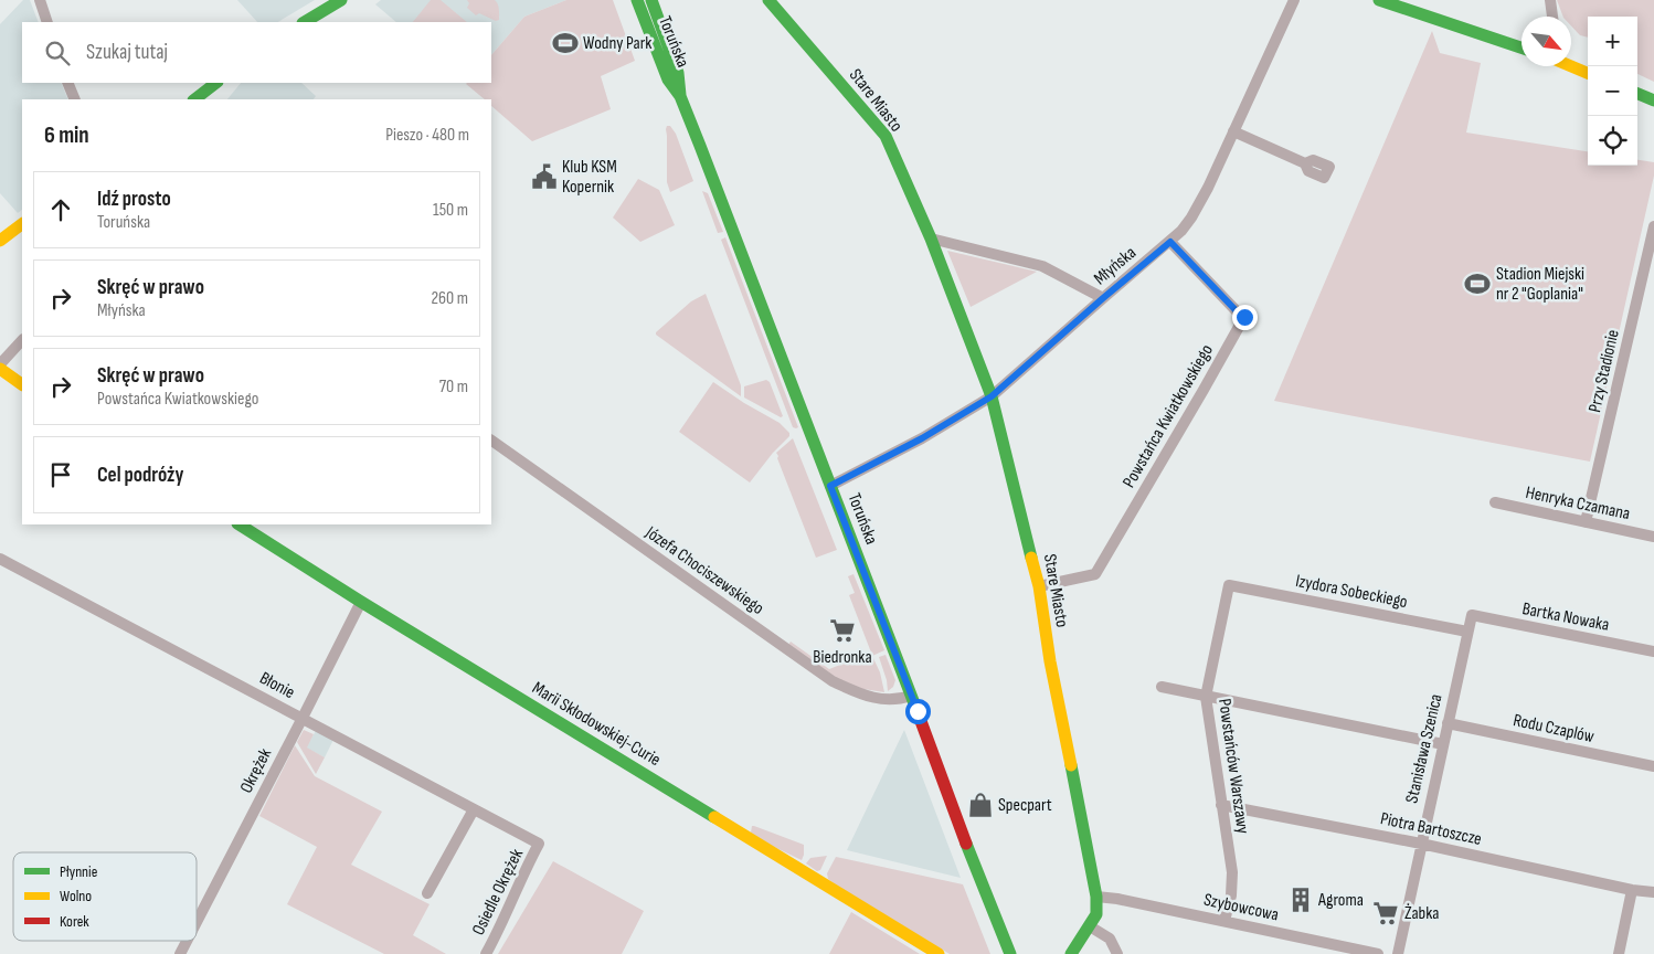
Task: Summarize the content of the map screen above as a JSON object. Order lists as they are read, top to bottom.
{
  "streets": {
    "street": [
      "Toruńska",
      "Stare Miasto",
      "Młyńska",
      "Przy Stadionie",
      "Powstańca Kwiatkowskiego",
      "Henryka Czamana",
      "Józefa Chociszewskiego",
      "Izydora Sobeckiego",
      "Bartka Nowaka",
      "Błonie",
      "Marii Skłodowskiej-Curie",
      "Rodu Czaplów",
      "Stanisława Szenica",
      "Powstańców Warszawy",
      "Okrężek",
      "Piotra Bartoszcze",
      "Osiedle Okrężek",
      "Szybowcowa"
    ]
  },
  "crossings": [
    ["Toruńska", "Młyńska"],
    ["Toruńska", "Józefa Chociszewskiego"],
    ["Stare Miasto", "Młyńska"],
    ["Stare Miasto", "Powstańca Kwiatkowskiego"],
    ["Stare Miasto", "Szybowcowa"],
    ["Młyńska", "Powstańca Kwiatkowskiego"],
    ["Przy Stadionie", "Henryka Czamana"],
    ["Izydora Sobeckiego", "Stanisława Szenica"],
    ["Izydora Sobeckiego", "Powstańców Warszawy"],
    ["Bartka Nowaka", "Stanisława Szenica"],
    ["Błonie", "Okrężek"],
    ["Błonie", "Osiedle Okrężek"],
    ["Marii Skłodowskiej-Curie", "Okrężek"],
    ["Rodu Czaplów", "Stanisława Szenica"],
    ["Stanisława Szenica", "Piotra Bartoszcze"],
    ["Powstańców Warszawy", "Piotra Bartoszcze"],
    ["Powstańców Warszawy", "Szybowcowa"]
  ],
  "places": {
    "sports": ["Wodny Park", "Stadion Miejski nr 2 \"Goplania\""],
    "public building": ["Klub KSM Kopernik"],
    "supermarket": ["Biedronka", "Żabka"],
    "shop": ["Specpart"],
    "building": ["Agroma"]
  },
  "legend": ["Płynnie", "Wolno", "Korek"],
  "north": "bottom right",
  "page": {
    "map_buttons": ["+", "−"],
    "search": "Szukaj tutaj",
    "heading": ["6 min", "Pieszo · 480 m"],
    "list": [
      ["Idź prosto", "Toruńska", "150 m"],
      ["Skręć w prawo", "Młyńska", "260 m"],
      ["Skręć w prawo", "Powstańca Kwiatkowskiego", "70 m"],
      "Cel podróży"
    ]
  }
}
